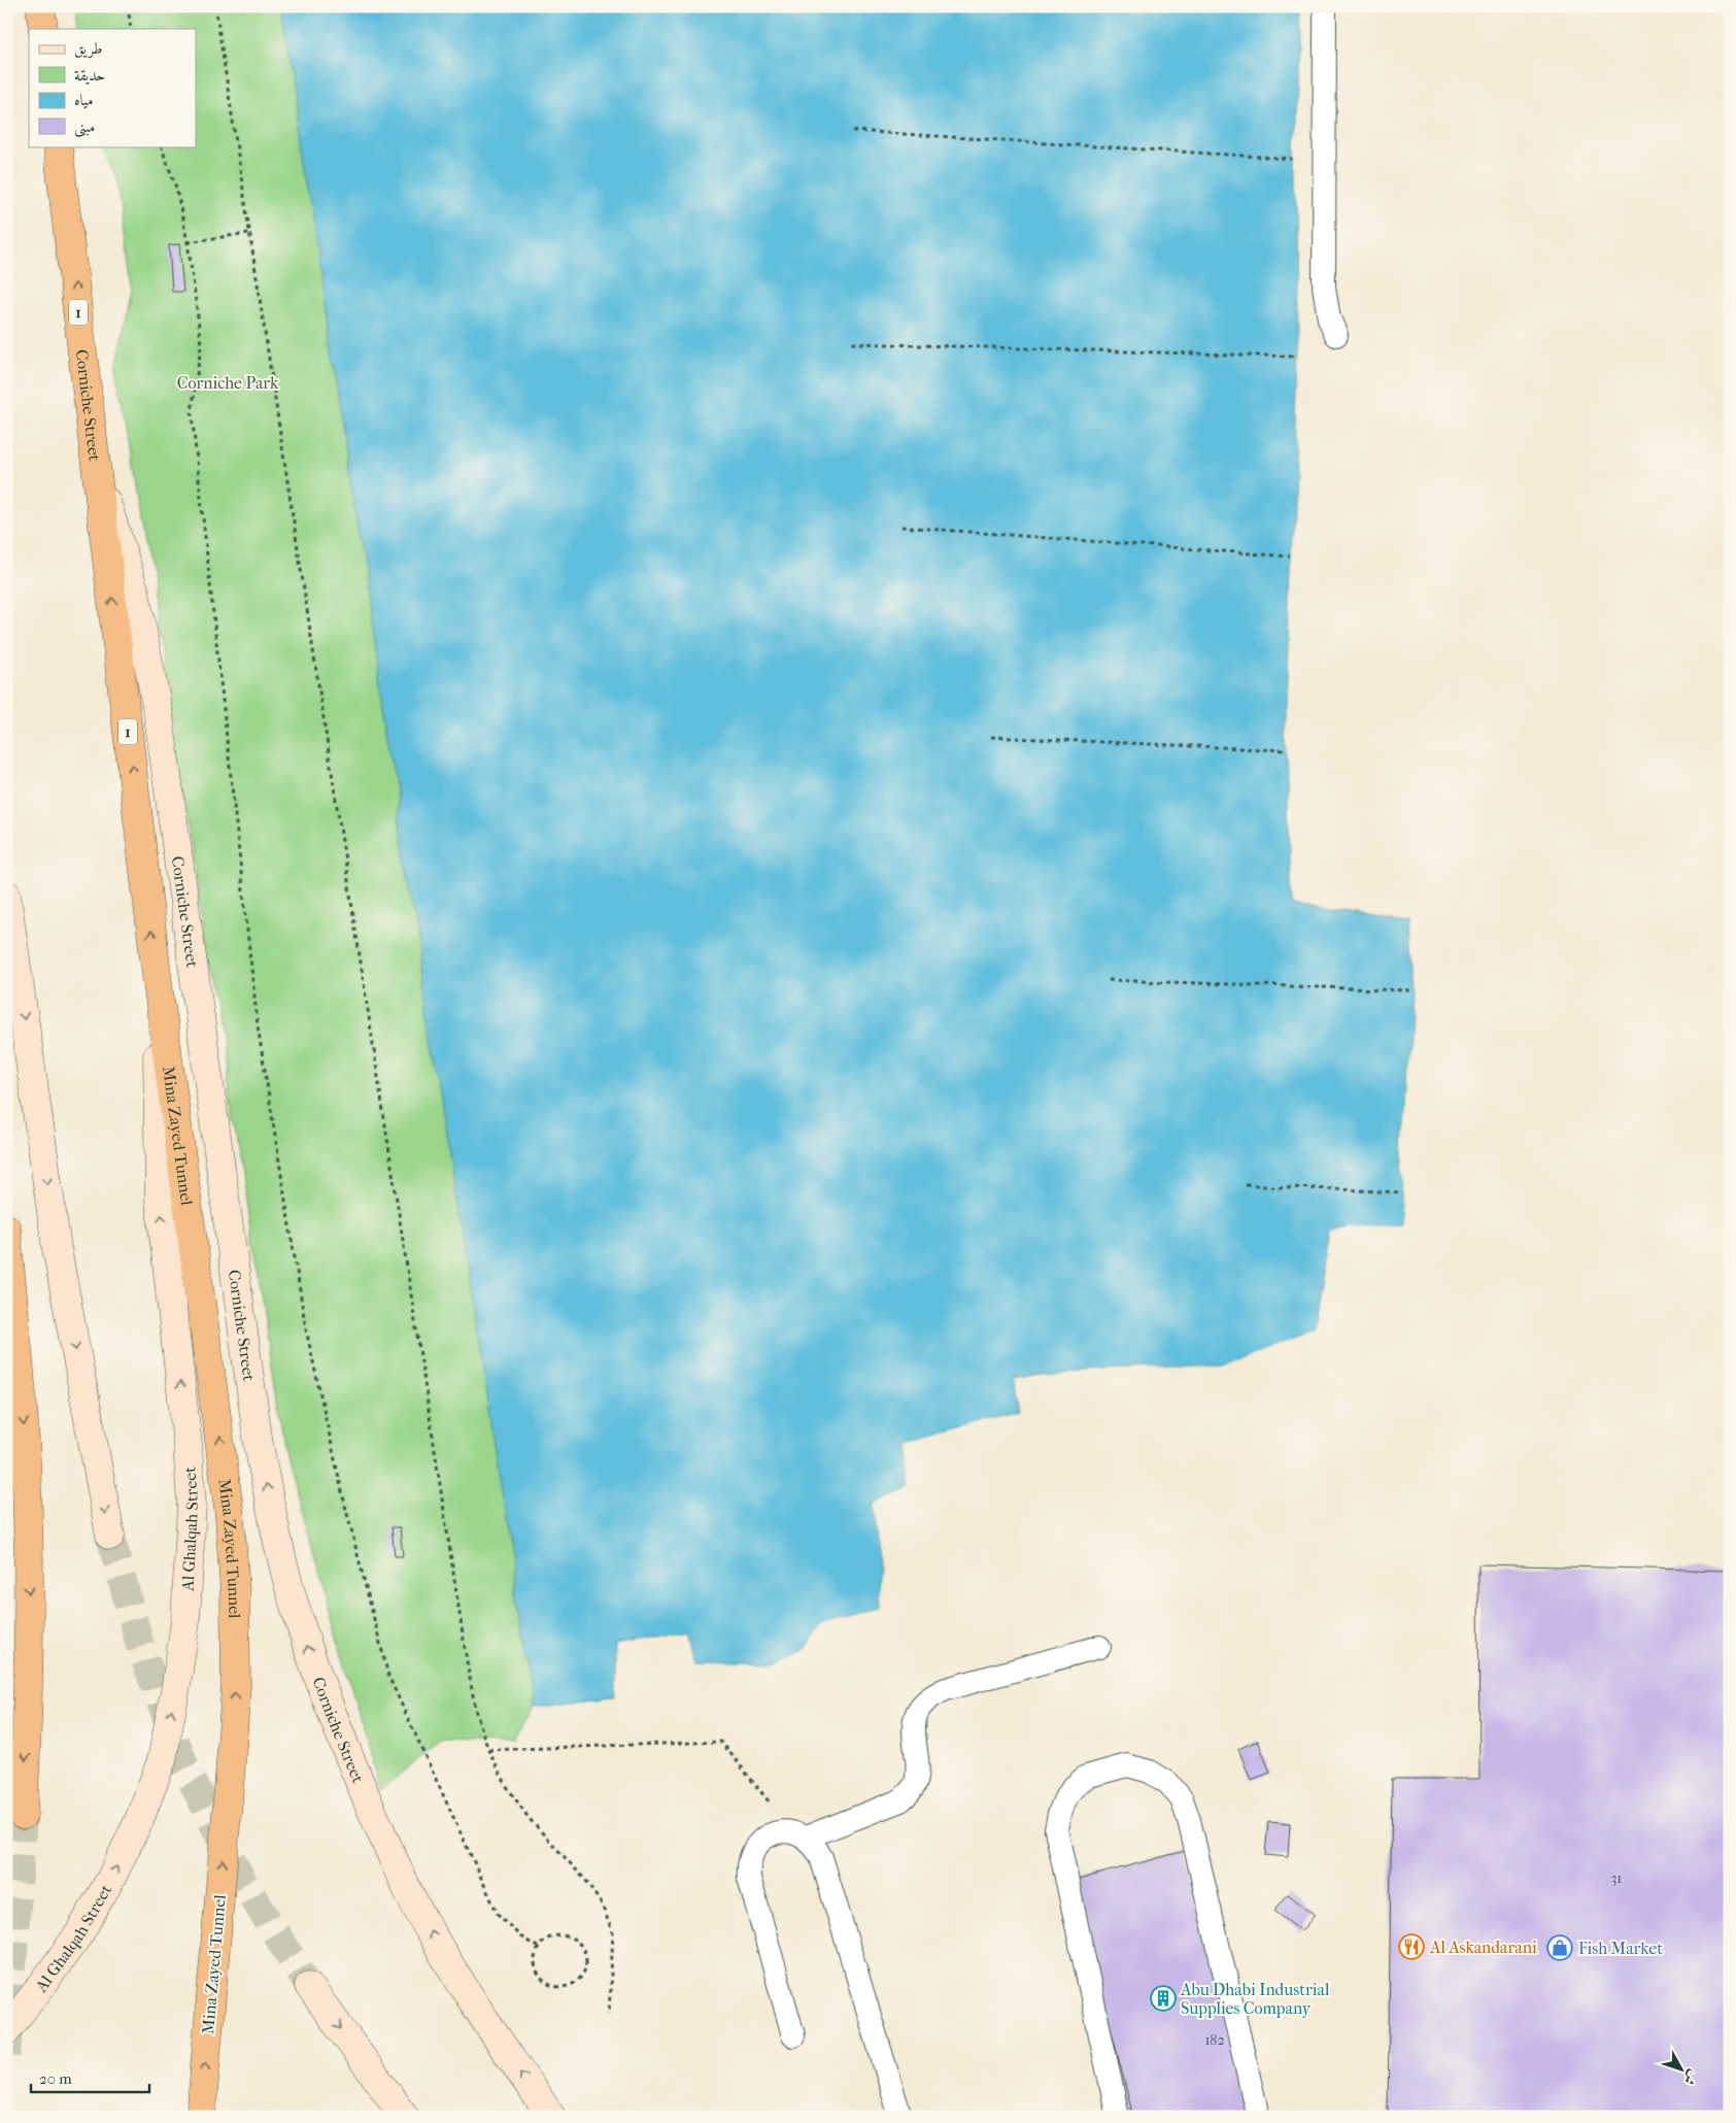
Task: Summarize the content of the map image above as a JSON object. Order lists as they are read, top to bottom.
{
  "streets": {
    "highway": ["1", "Corniche Street", "Mina Zayed Tunnel"],
    "street": ["Al Ghalqah Street"]
  },
  "crossings": [
    ["Corniche Street", "Mina Zayed Tunnel"],
    ["Corniche Street", "Al Ghalqah Street"],
    ["Mina Zayed Tunnel", "Al Ghalqah Street"]
  ],
  "one_way": ["Corniche Street"],
  "parks": ["Corniche Park"],
  "places": {
    "restaurant": ["Al Askandarani"],
    "shop": ["Fish Market"],
    "building": ["Abu Dhabi Industrial Supplies Company"]
  },
  "house_numbers": ["31", "182"],
  "legend": [
    "طريق",
    "حديقة",
    "مياه",
    "مبنى"
  ],
  "scale_bar": "20 m",
  "north": "bottom right"
}
